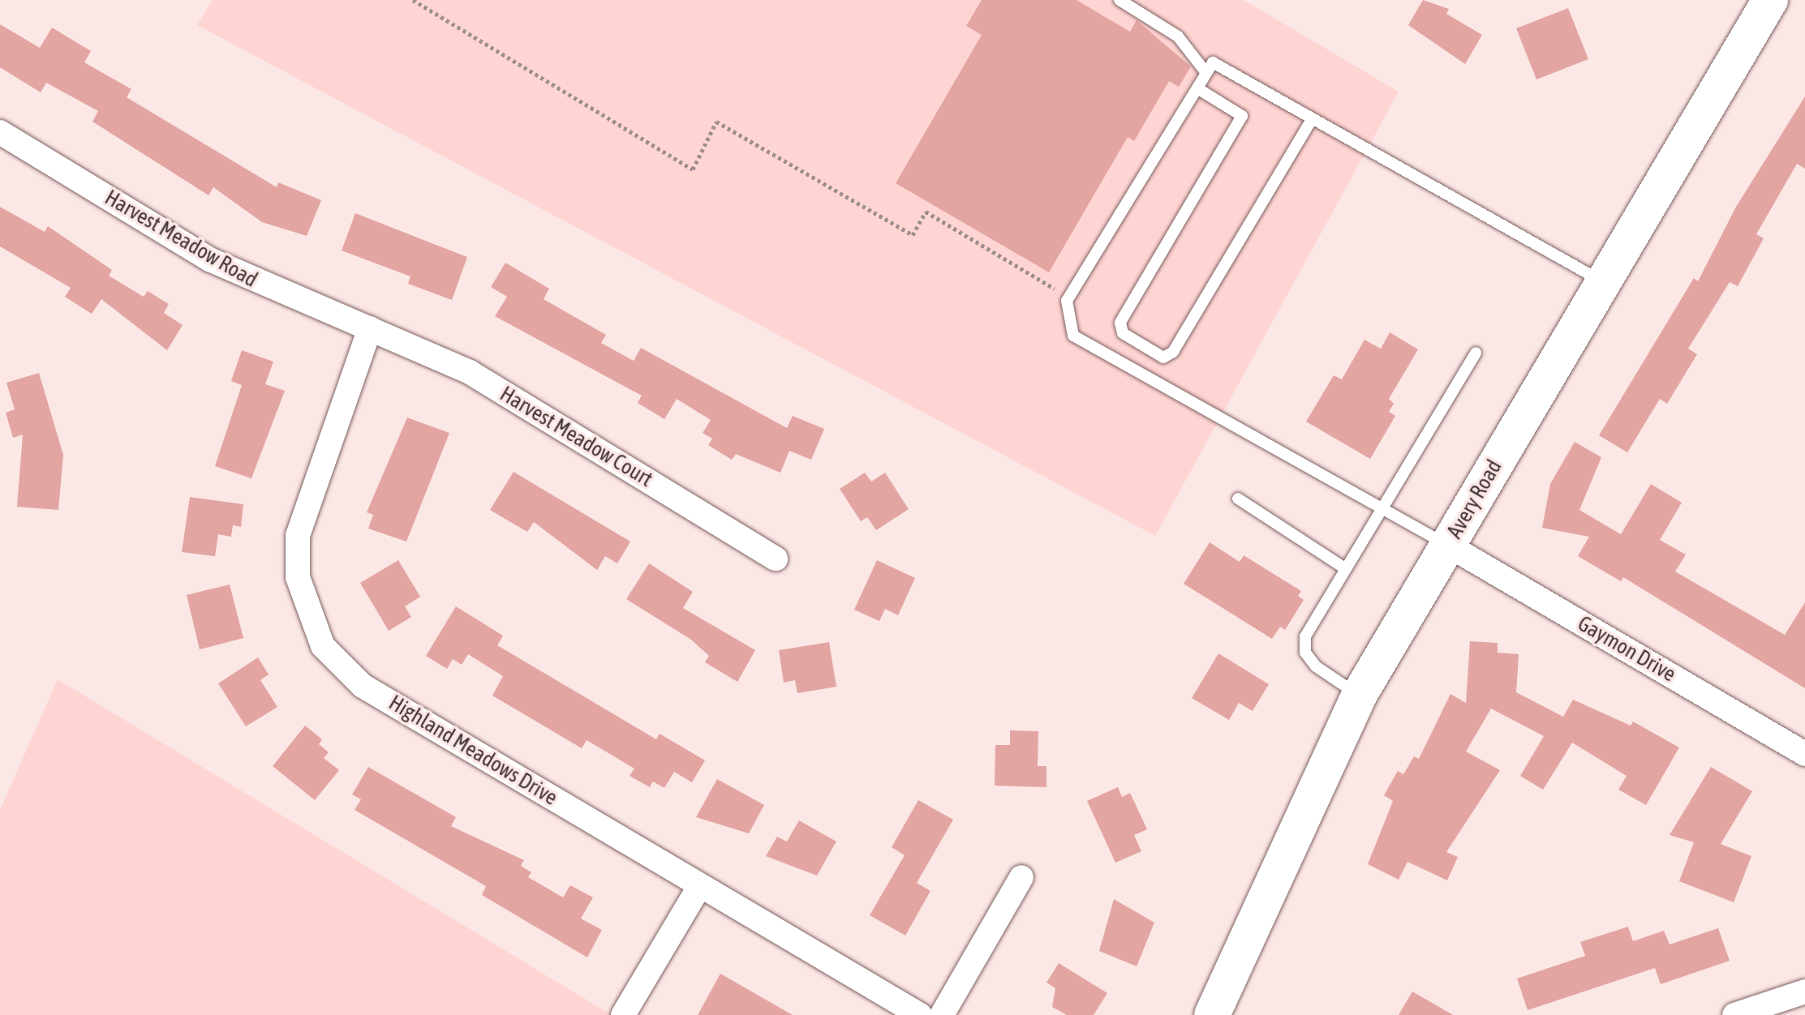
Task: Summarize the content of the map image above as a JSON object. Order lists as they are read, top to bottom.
{
  "streets": {
    "main road": ["Avery Road"],
    "street": [
      "Harvest Meadow Road",
      "Harvest Meadow Court",
      "Gaymon Drive",
      "Highland Meadows Drive"
    ]
  },
  "crossings": [
    ["Harvest Meadow Road", "Harvest Meadow Court"],
    ["Harvest Meadow Road", "Highland Meadows Drive"],
    ["Harvest Meadow Court", "Highland Meadows Drive"],
    ["Avery Road", "Gaymon Drive"]
  ]
}
